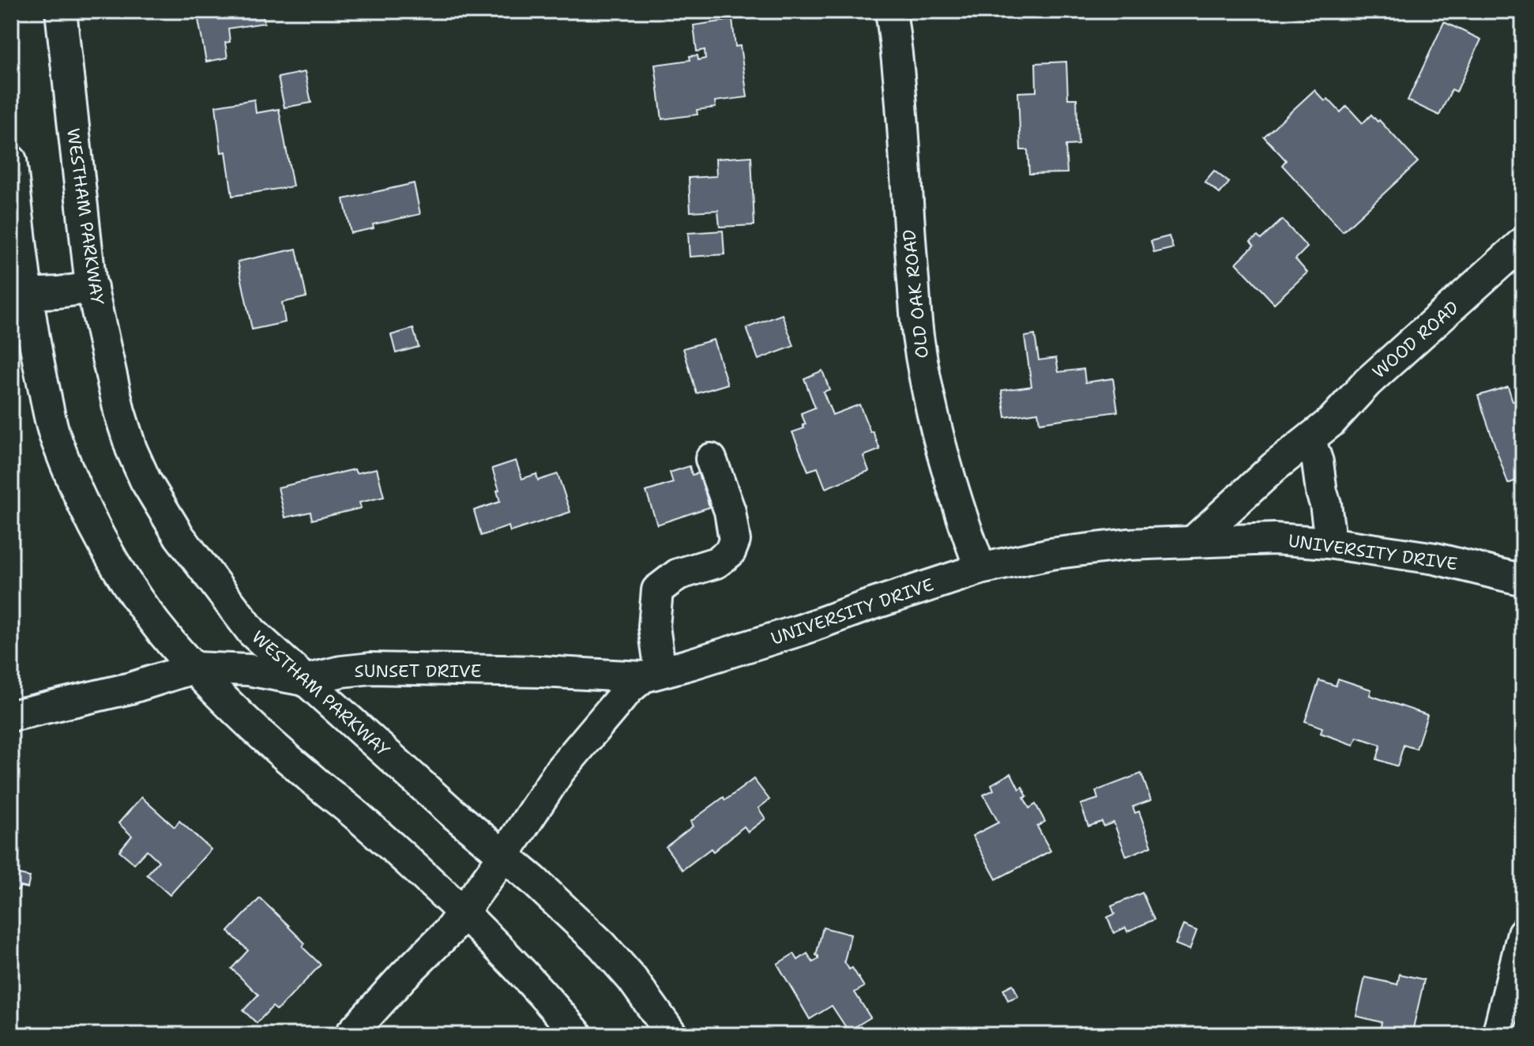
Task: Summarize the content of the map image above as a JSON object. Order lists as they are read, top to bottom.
{
  "streets": {
    "street": [
      "WESTHAM PARKWAY",
      "OLD OAK ROAD",
      "WOOD ROAD",
      "UNIVERSITY DRIVE",
      "SUNSET DRIVE"
    ]
  },
  "crossings": [
    ["WESTHAM PARKWAY", "SUNSET DRIVE"],
    ["OLD OAK ROAD", "UNIVERSITY DRIVE"],
    ["WOOD ROAD", "UNIVERSITY DRIVE"],
    ["UNIVERSITY DRIVE", "SUNSET DRIVE"]
  ]
}
